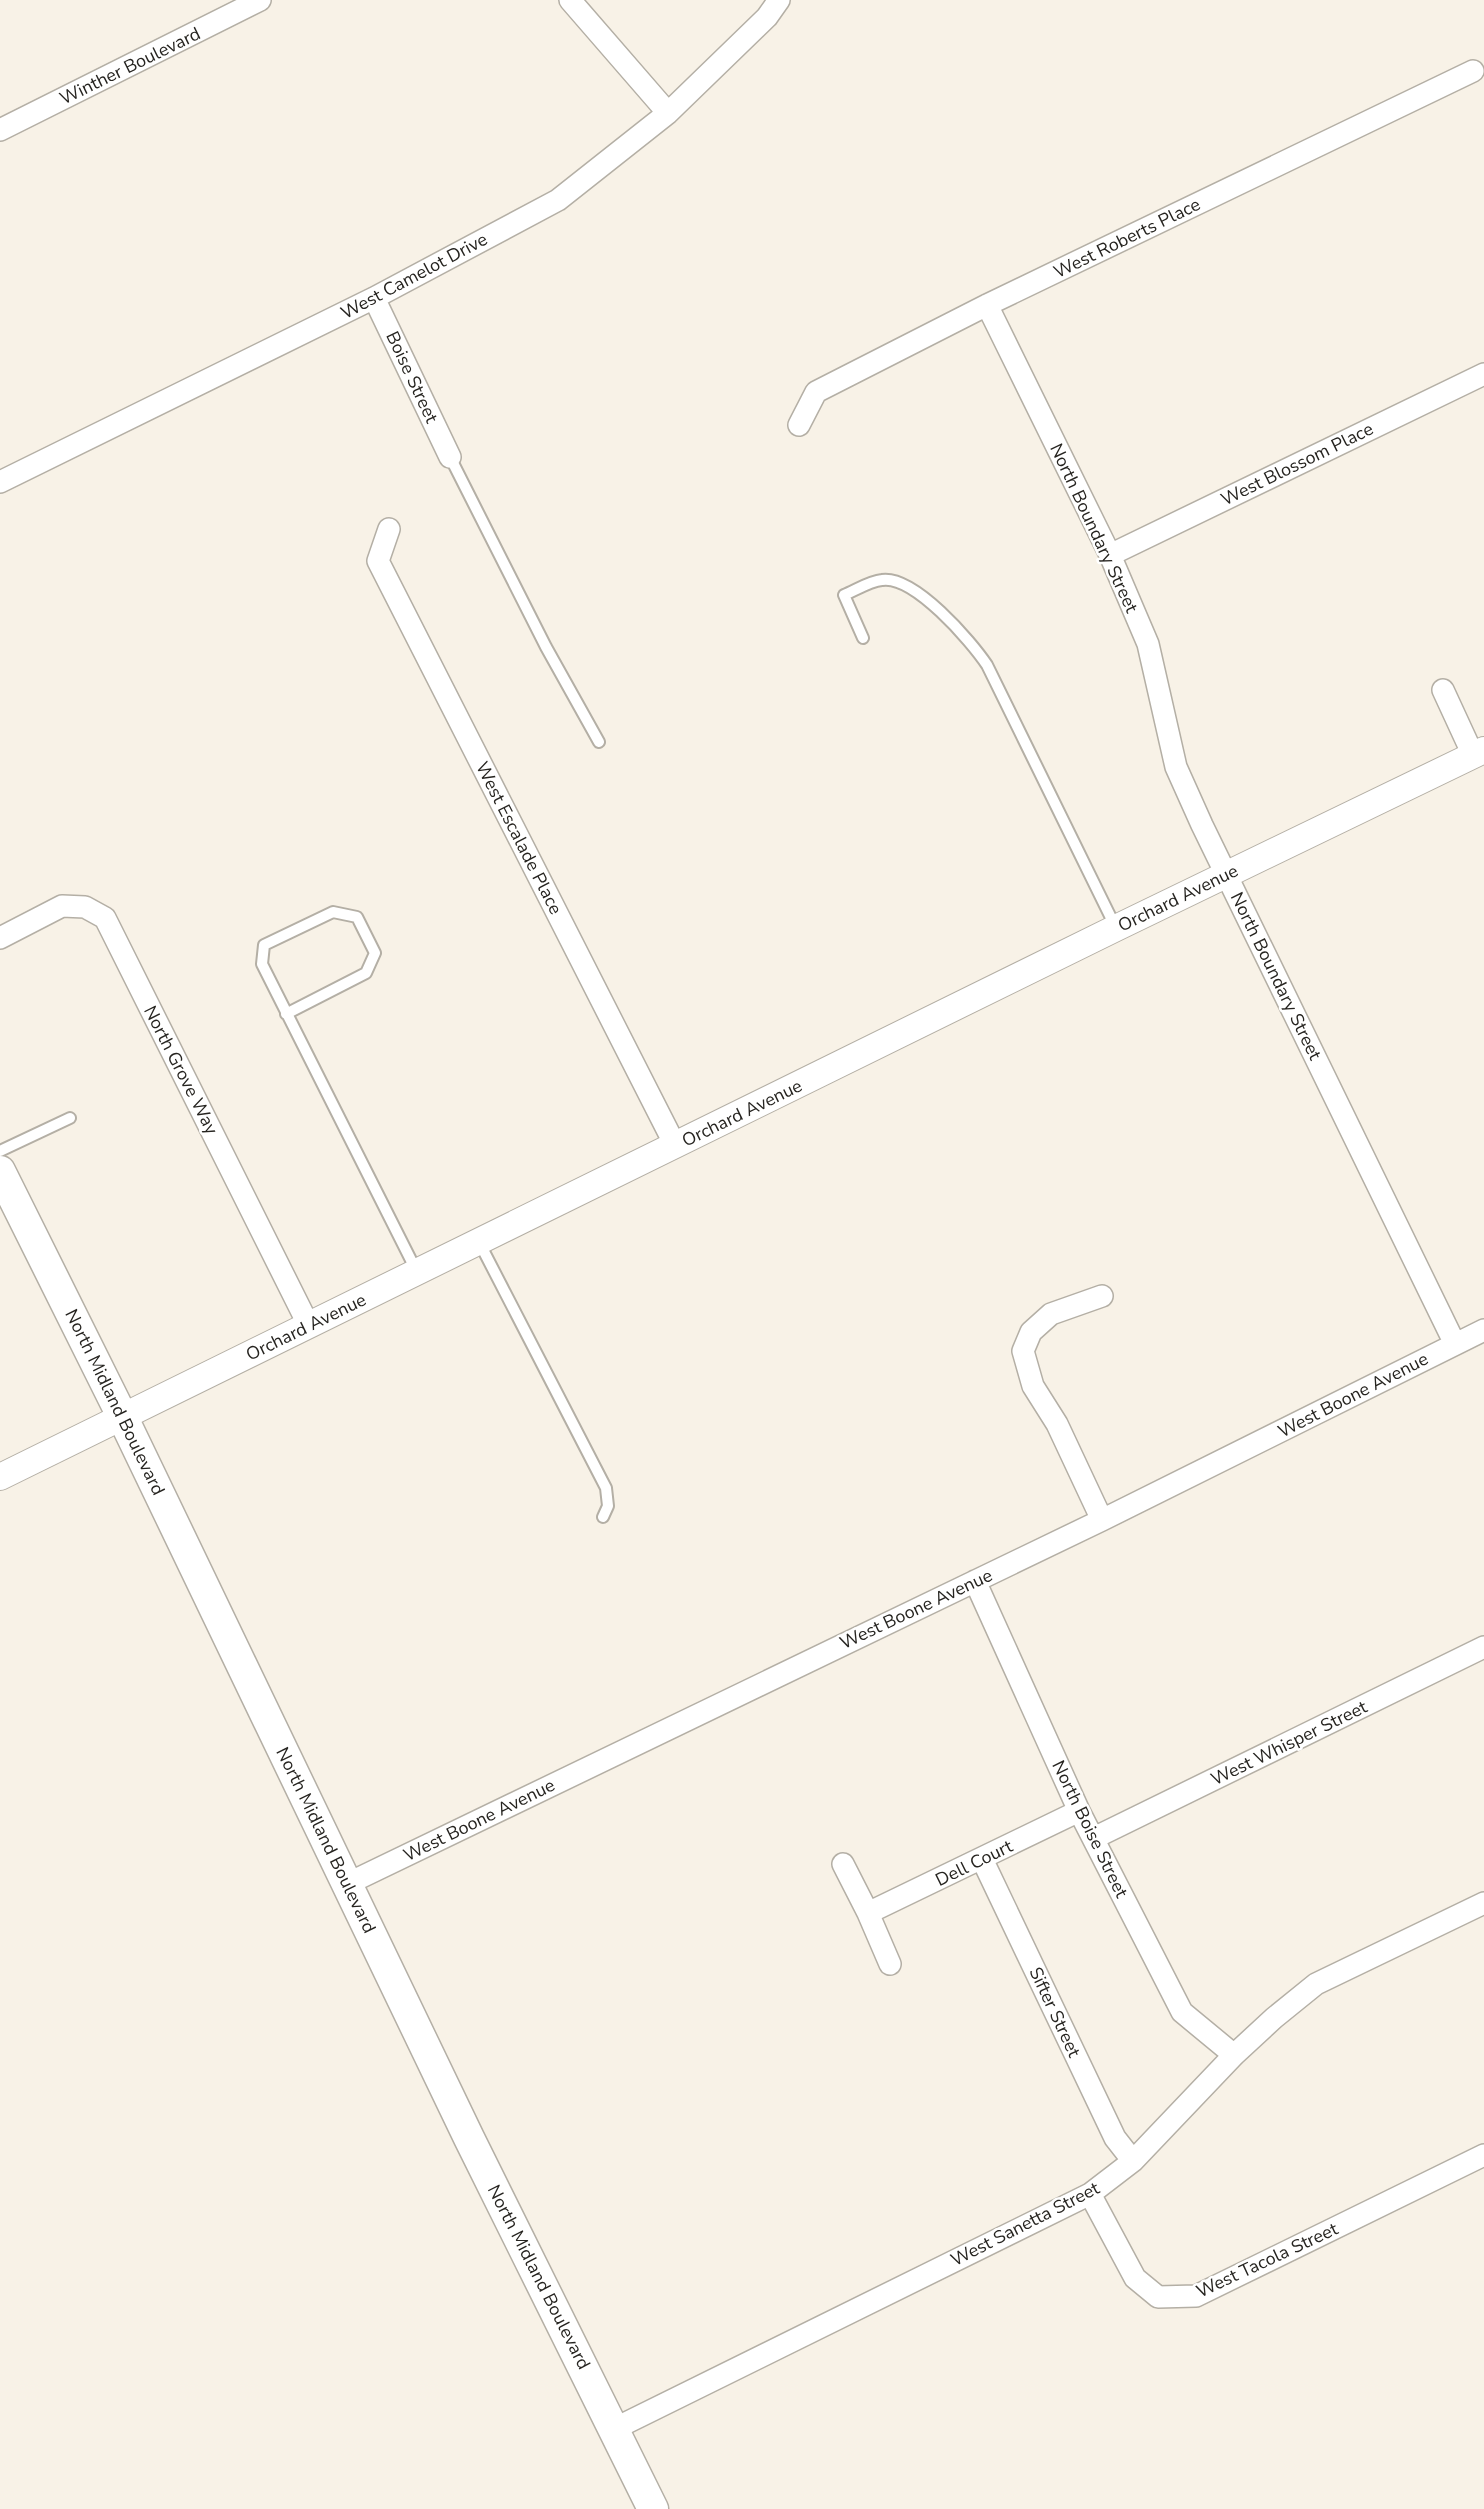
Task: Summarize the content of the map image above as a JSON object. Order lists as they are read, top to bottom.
{
  "streets": {
    "main road": ["North Midland Boulevard"],
    "street": [
      "Winther Boulevard",
      "West Roberts Place",
      "West Camelot Drive",
      "Boise Street",
      "West Blossom Place",
      "North Boundary Street",
      "West Escalade Place",
      "Orchard Avenue",
      "North Grove Way",
      "West Boone Avenue",
      "West Whisper Street",
      "North Boise Street",
      "Dell Court",
      "Sifter Street",
      "West Sanetta Street",
      "West Tacola Street"
    ]
  },
  "crossings": [
    ["West Roberts Place", "North Boundary Street"],
    ["West Camelot Drive", "Boise Street"],
    ["West Blossom Place", "North Boundary Street"],
    ["North Boundary Street", "Orchard Avenue"],
    ["North Boundary Street", "West Boone Avenue"],
    ["West Escalade Place", "Orchard Avenue"],
    ["Orchard Avenue", "North Grove Way"],
    ["Orchard Avenue", "North Midland Boulevard"],
    ["West Boone Avenue", "North Midland Boulevard"],
    ["West Boone Avenue", "North Boise Street"],
    ["North Midland Boulevard", "West Sanetta Street"],
    ["West Whisper Street", "North Boise Street"],
    ["North Boise Street", "Dell Court"],
    ["North Boise Street", "West Sanetta Street"],
    ["Dell Court", "Sifter Street"],
    ["Sifter Street", "West Sanetta Street"],
    ["West Sanetta Street", "West Tacola Street"]
  ]
}
